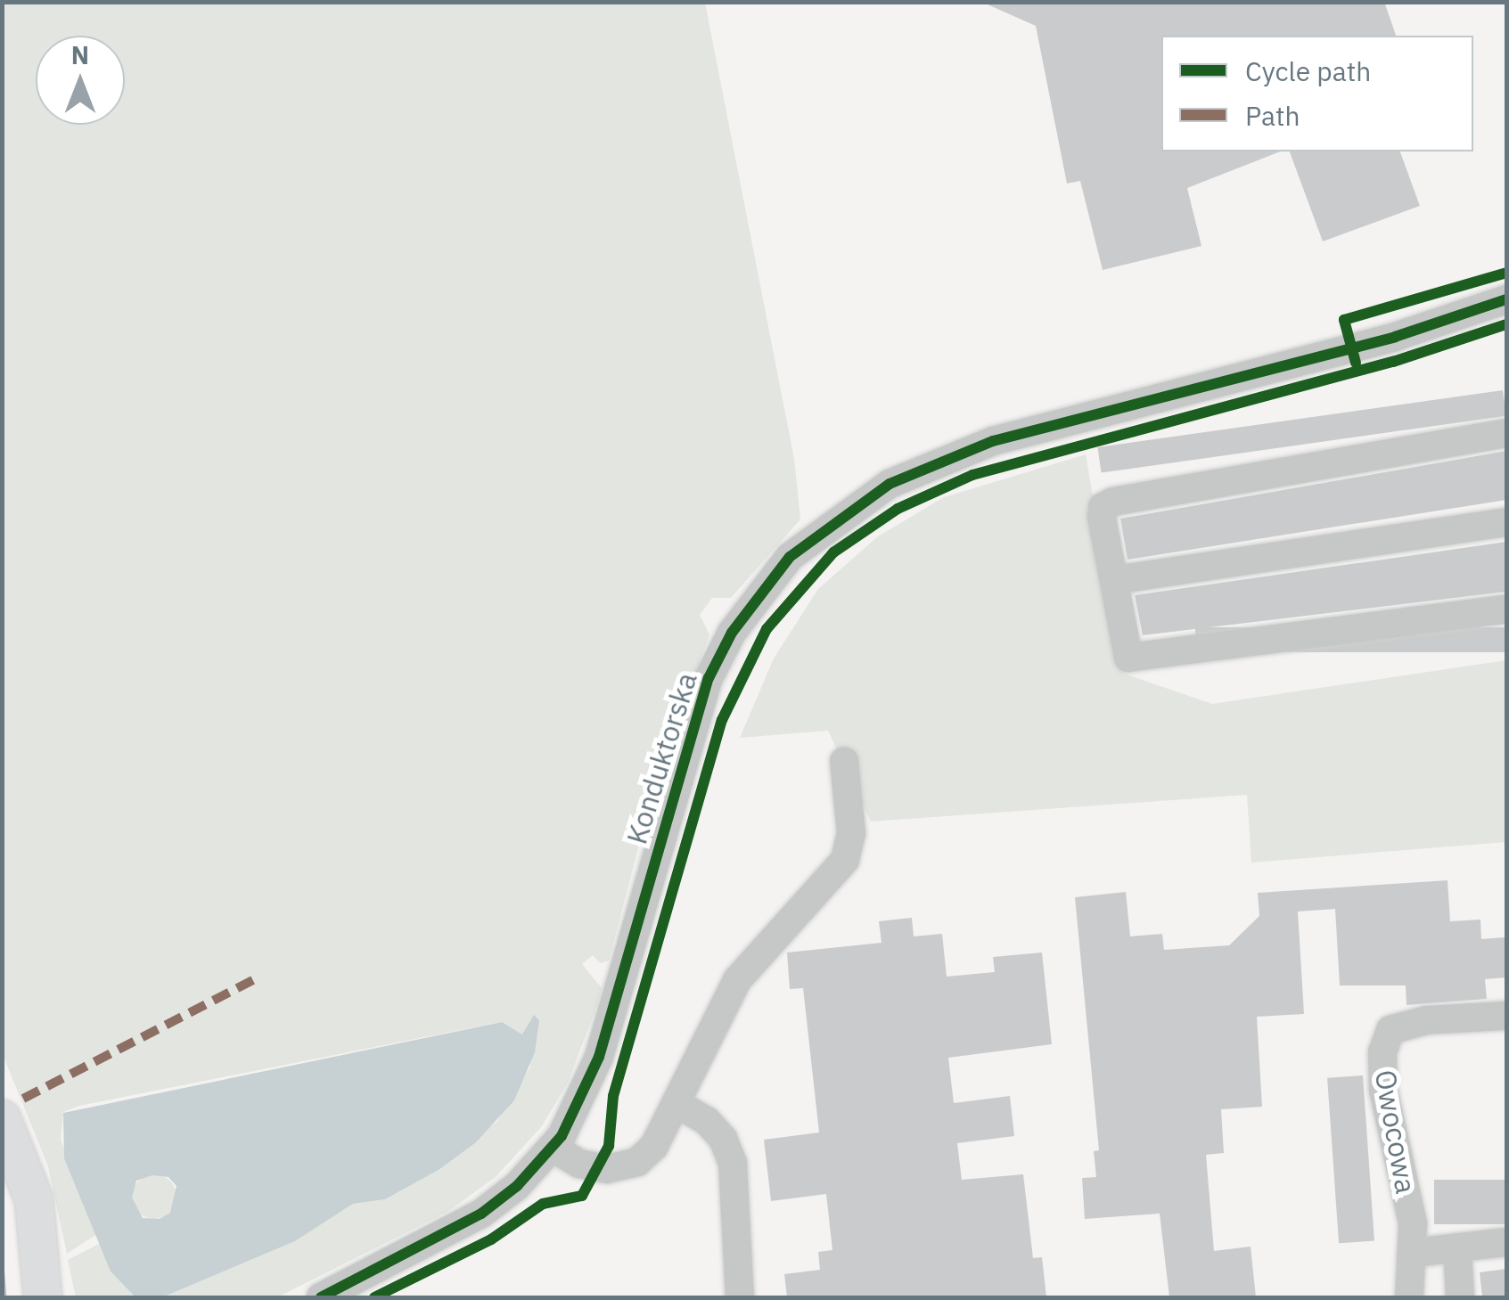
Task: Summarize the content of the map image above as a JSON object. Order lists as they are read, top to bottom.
{
  "streets": {
    "street": ["Konduktorska", "Owocowa"]
  },
  "legend": ["Cycle path", "Path"],
  "north": "top"
}
